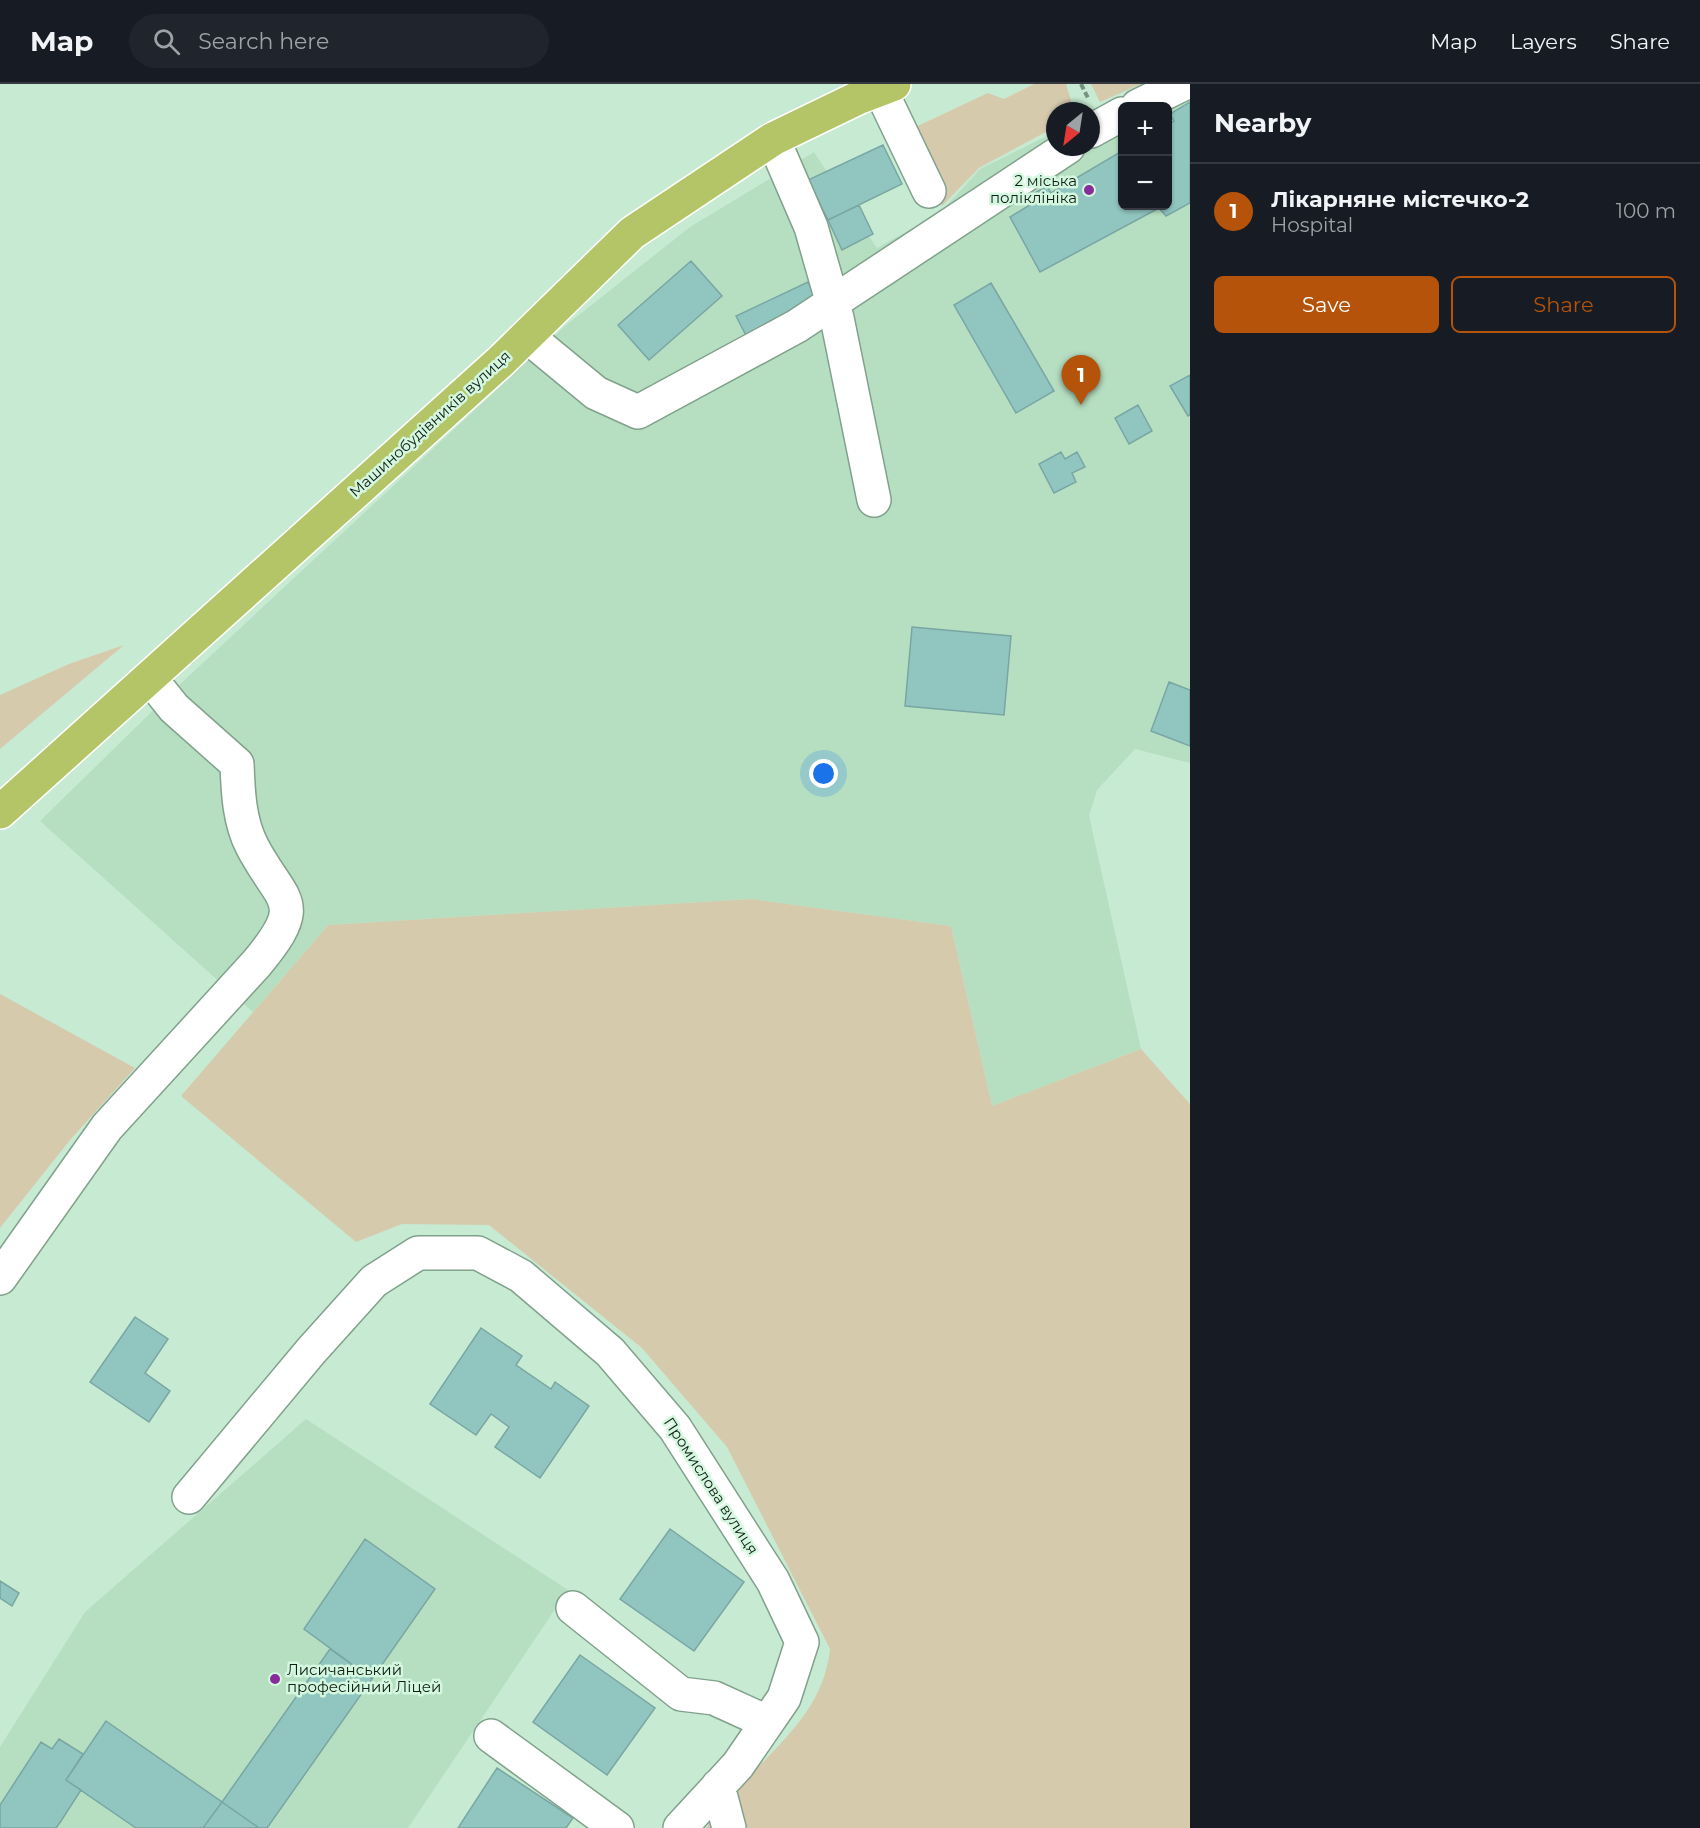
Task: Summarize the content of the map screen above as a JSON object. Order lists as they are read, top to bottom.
{
  "streets": {
    "main road": ["Машинобудівників вулиця"],
    "street": ["Промислова вулиця"]
  },
  "places": ["2 міська поліклініка", "Лисичанський професійний Ліцей"],
  "north": "bottom left",
  "page": {
    "header": "Map",
    "search": "Search here",
    "nav": ["Map", "Layers", "Share"],
    "heading": "Nearby",
    "map_buttons": ["+", "−"],
    "list": [
      {
        "mark": "1",
        "name": "Лікарняне містечко-2",
        "note": "Hospital",
        "value": "100 m"
      }
    ],
    "buttons": ["Save", "Share"],
    "pins": "1"
  }
}
